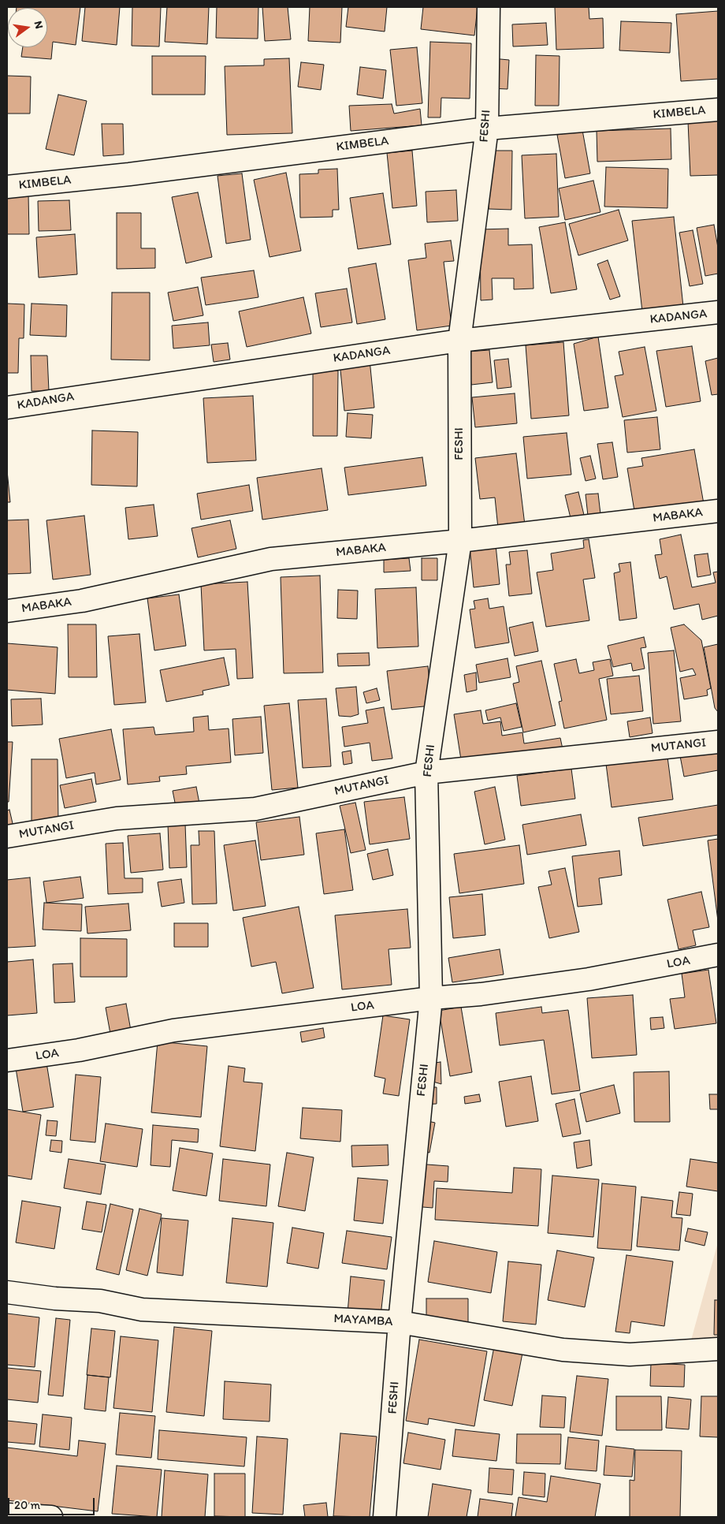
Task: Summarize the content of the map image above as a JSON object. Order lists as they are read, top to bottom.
{
  "streets": {
    "street": [
      "KIMBELA",
      "FESHI",
      "KADANGA",
      "MABAKA",
      "MUTANGI",
      "LOA",
      "MAYAMBA"
    ]
  },
  "crossings": [
    ["KIMBELA", "FESHI"],
    ["FESHI", "KADANGA"],
    ["FESHI", "MABAKA"],
    ["FESHI", "MUTANGI"],
    ["FESHI", "LOA"],
    ["FESHI", "MAYAMBA"]
  ],
  "scale_bar": "20 m",
  "north": "right"
}
